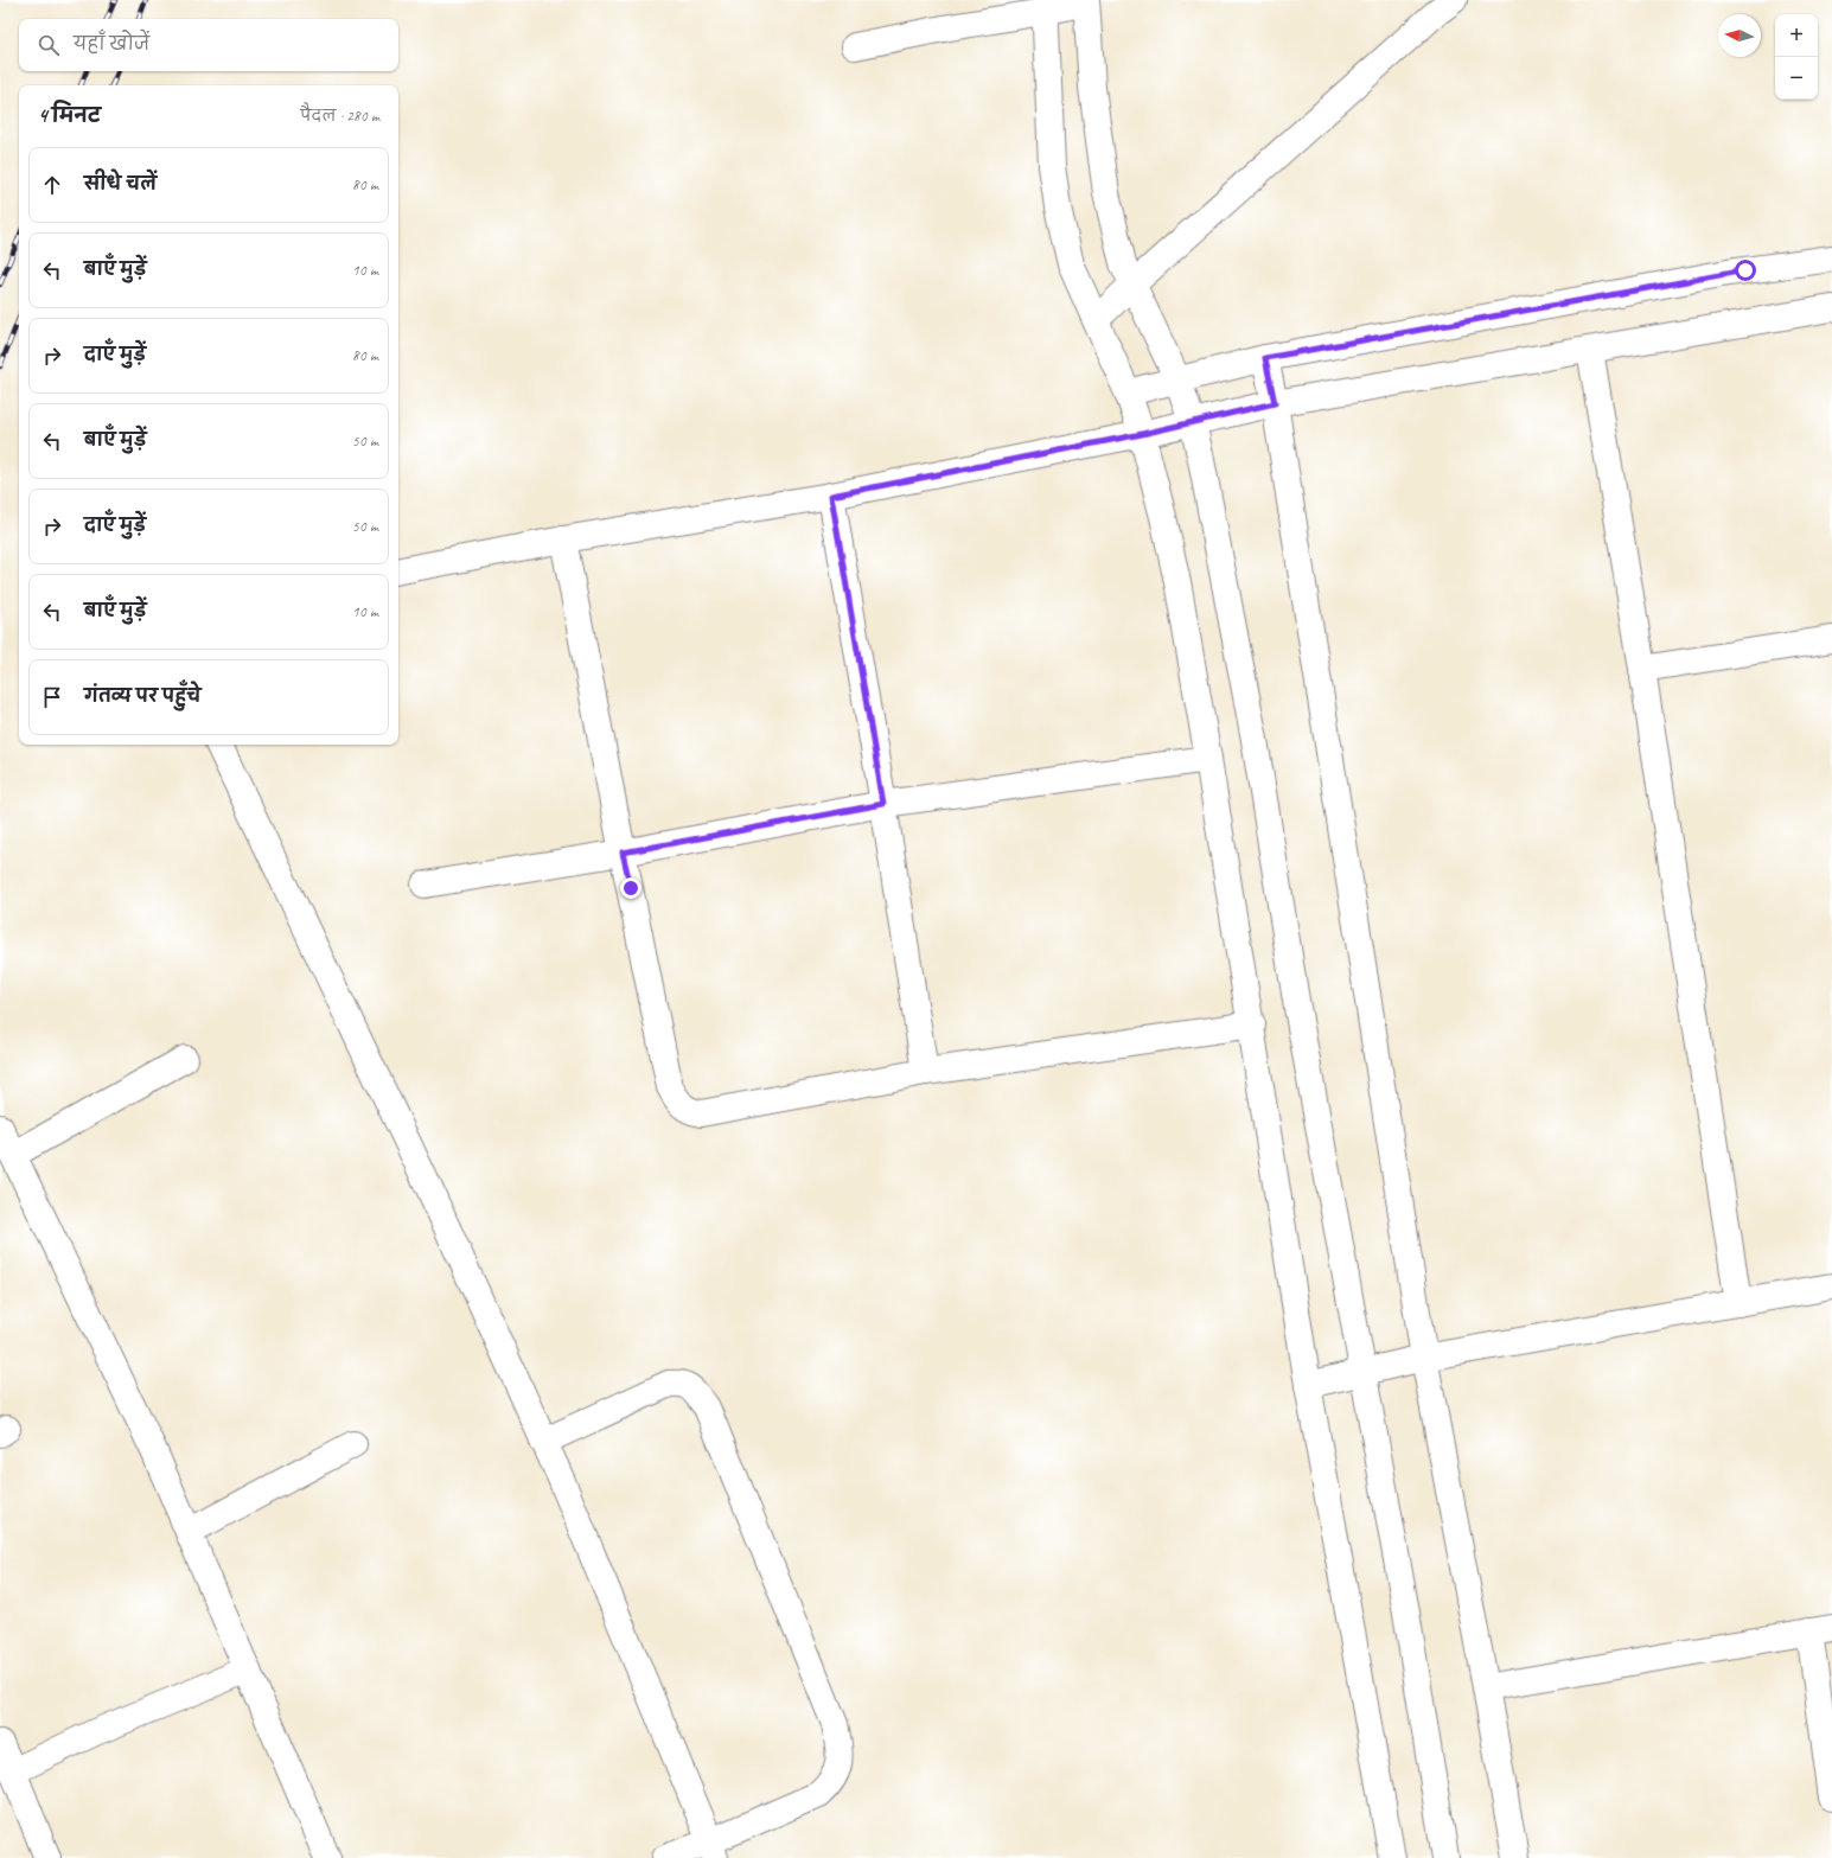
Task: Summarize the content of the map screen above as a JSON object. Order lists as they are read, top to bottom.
{
  "north": "left",
  "page": {
    "map_buttons": ["+", "−"],
    "search": "यहाँ खोजें",
    "heading": ["4 मिनट", "पैदल · 280 m"],
    "list": [
      ["सीधे चलें", "80 m"],
      ["बाएँ मुड़ें", "10 m"],
      ["दाएँ मुड़ें", "80 m"],
      ["बाएँ मुड़ें", "50 m"],
      ["दाएँ मुड़ें", "50 m"],
      ["बाएँ मुड़ें", "10 m"],
      "गंतव्य पर पहुँचे"
    ]
  }
}
